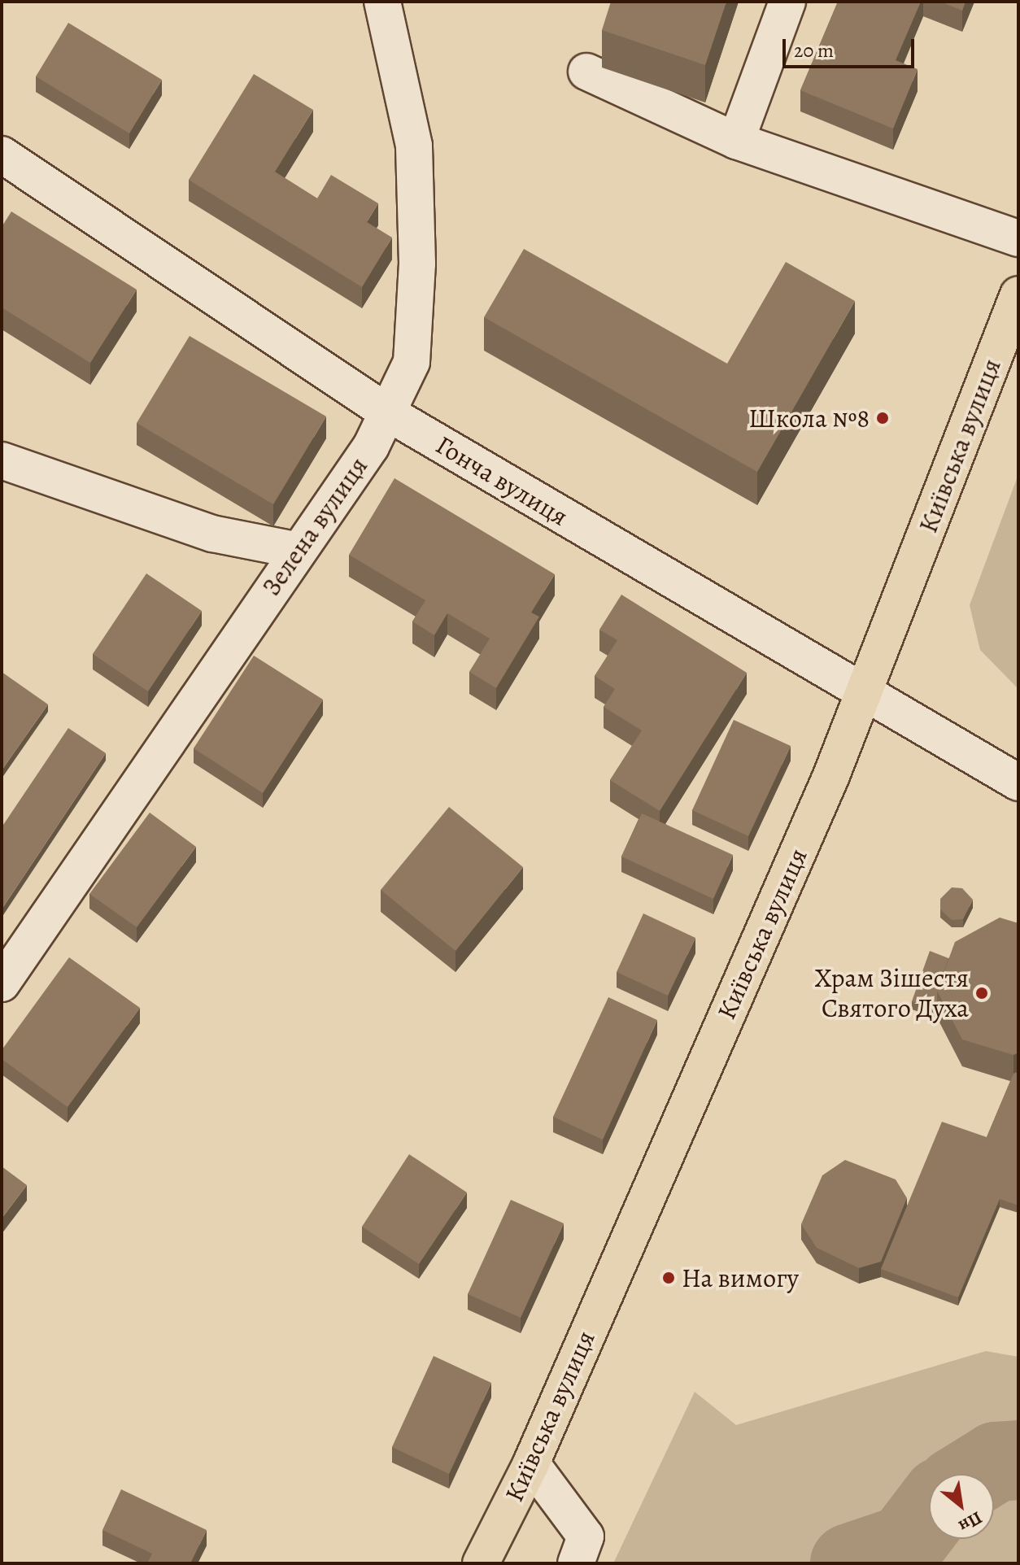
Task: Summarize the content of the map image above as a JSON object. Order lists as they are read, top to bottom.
{
  "streets": {
    "main road": ["Київська вулиця"],
    "street": ["Гонча вулиця", "Зелена вулиця"]
  },
  "crossings": [
    ["Київська вулиця", "Гонча вулиця"],
    ["Гонча вулиця", "Зелена вулиця"]
  ],
  "places": ["Школа №8", "Храм Зішестя Святого Духа", "На вимогу"],
  "scale_bar": "20 m",
  "north": "bottom right"
}
